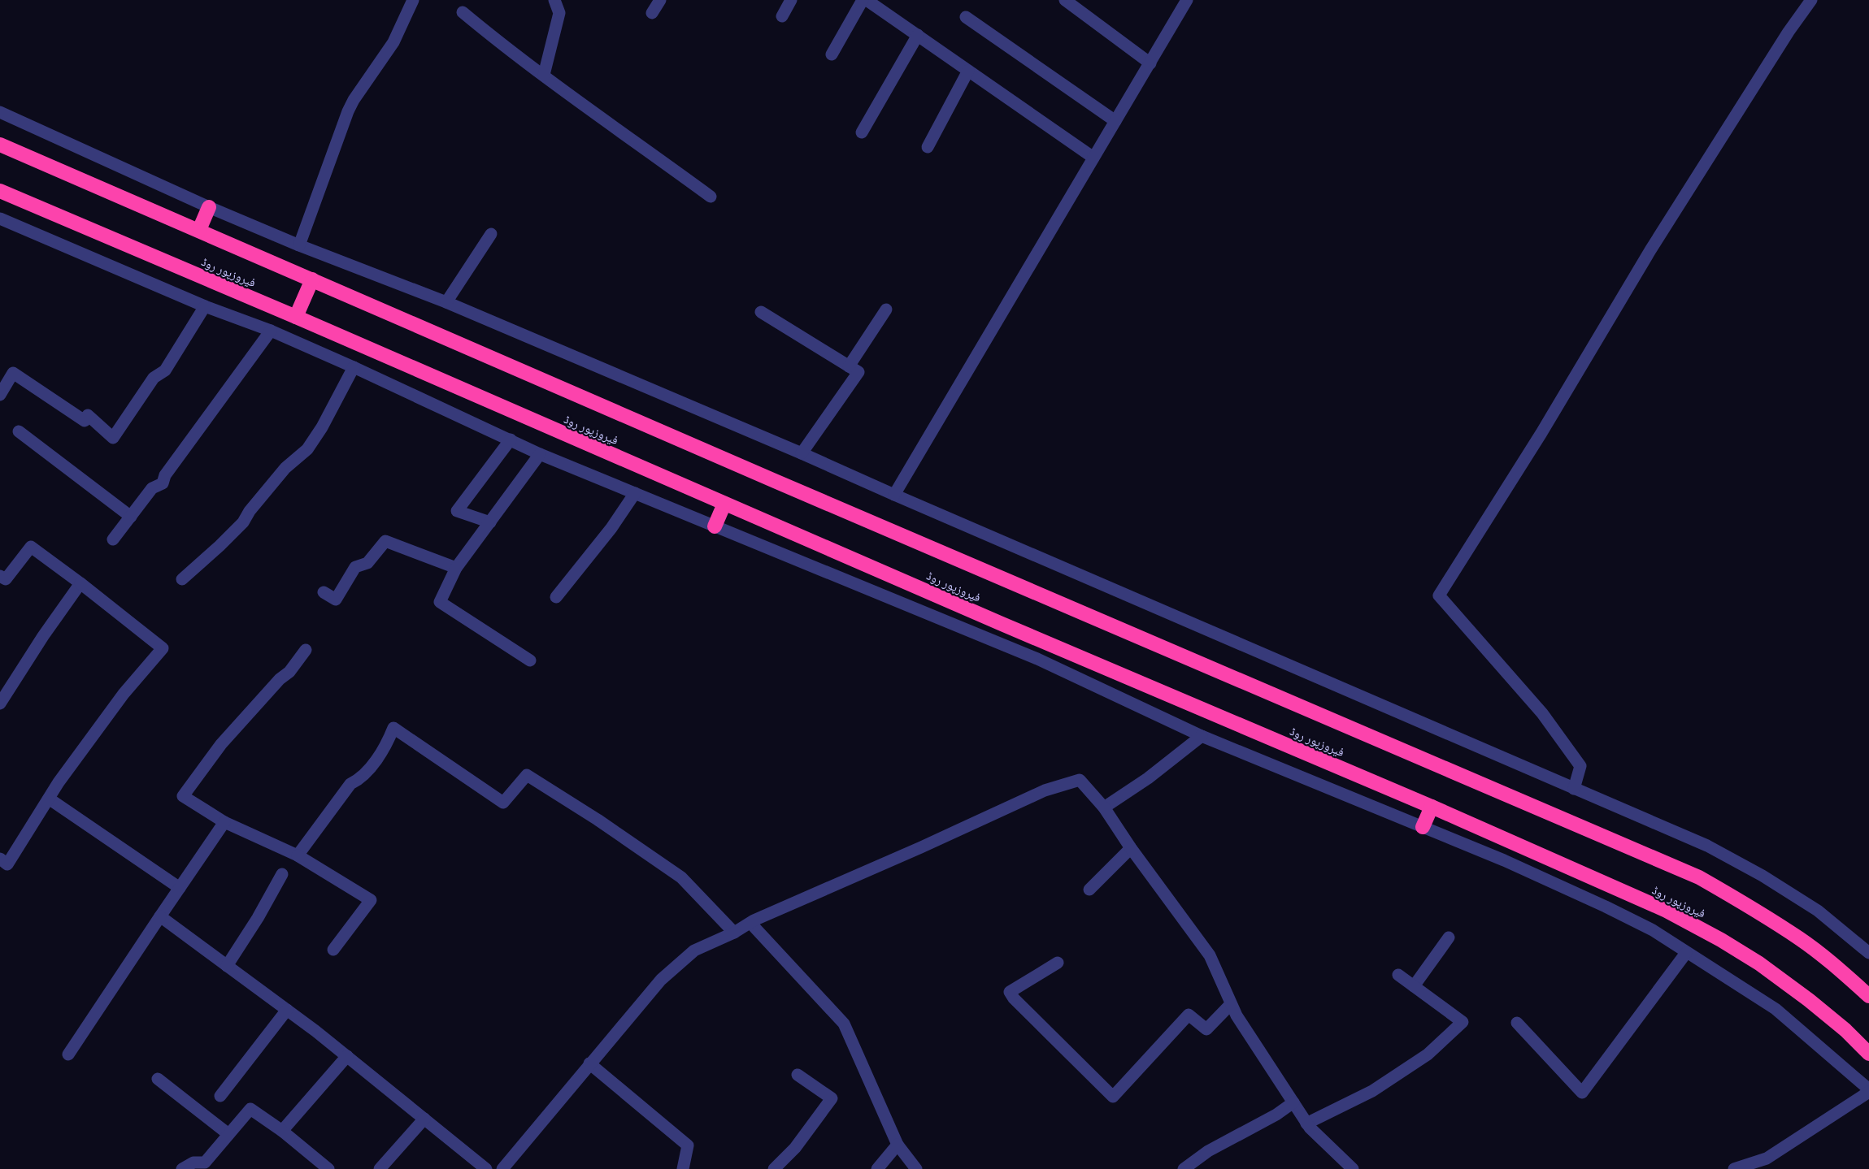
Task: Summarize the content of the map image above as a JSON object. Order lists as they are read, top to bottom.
{
  "streets": {
    "highway": ["فیروزپور روڈ"]
  }
}
